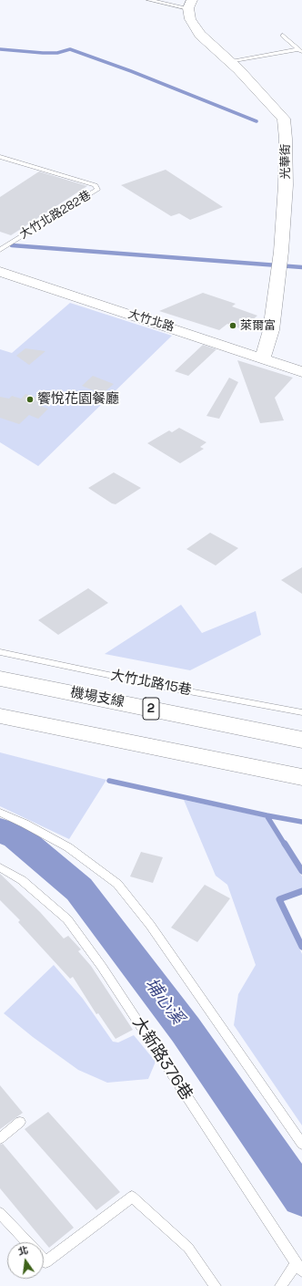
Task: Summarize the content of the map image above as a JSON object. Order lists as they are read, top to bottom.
{
  "streets": {
    "main road": [
      "光華街",
      "大竹北路",
      "機場支線",
      "2"
    ],
    "lane": ["大竹北路282巷", "大竹北路15巷", "大新路376巷"]
  },
  "crossings": [
    ["光華街", "大竹北路"]
  ],
  "water": ["埔心溪"],
  "places": ["萊爾富", "饗悅花園餐廳"],
  "north": "top"
}
